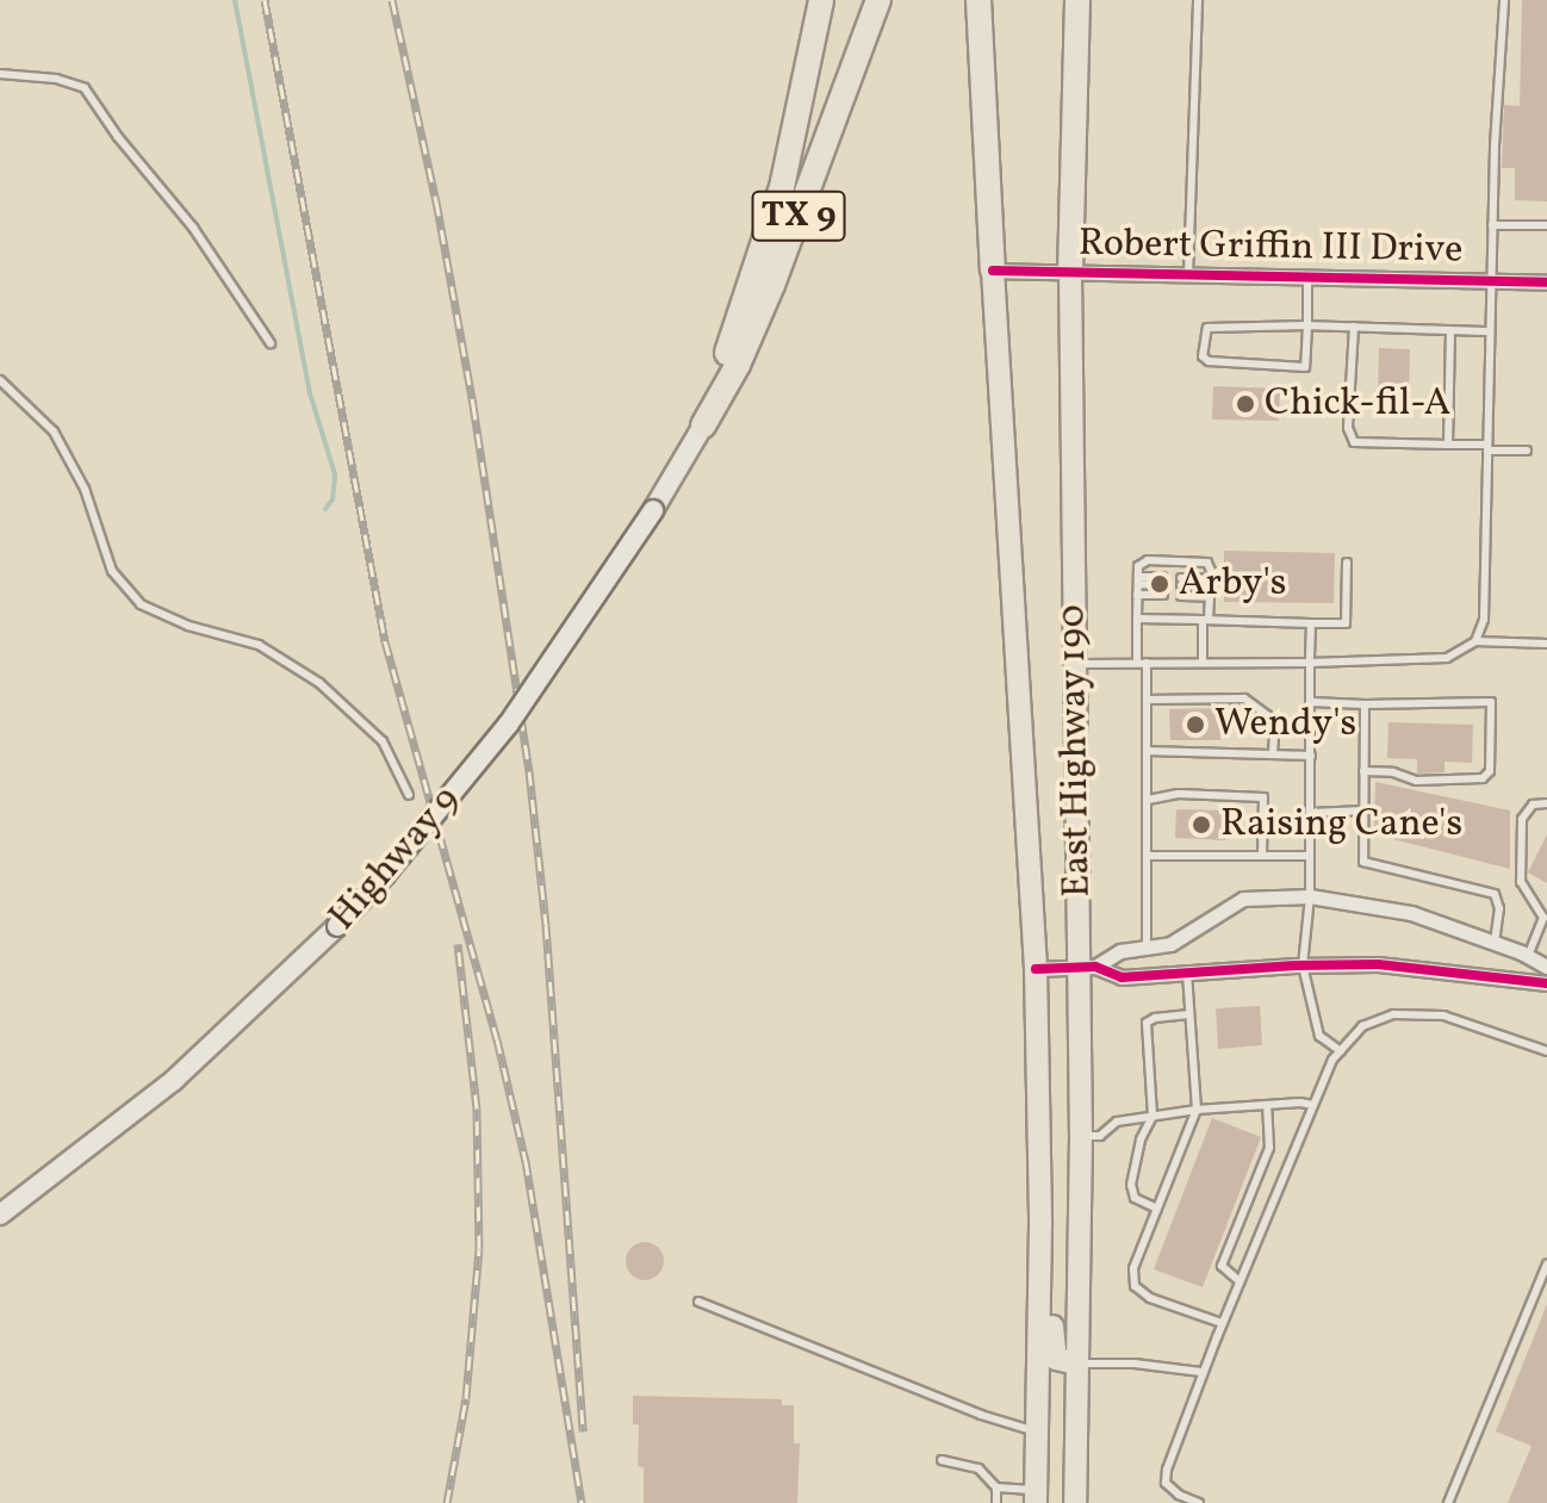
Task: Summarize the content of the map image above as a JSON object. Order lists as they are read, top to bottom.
{
  "streets": {
    "highway": ["TX 9", "East Highway 190", "Highway 9"],
    "street": ["Robert Griffin III Drive"]
  },
  "crossings": [
    ["Robert Griffin III Drive", "East Highway 190"]
  ],
  "places": [
    "Chick-fil-A",
    "Arby's",
    "Wendy's",
    "Raising Cane's"
  ]
}
